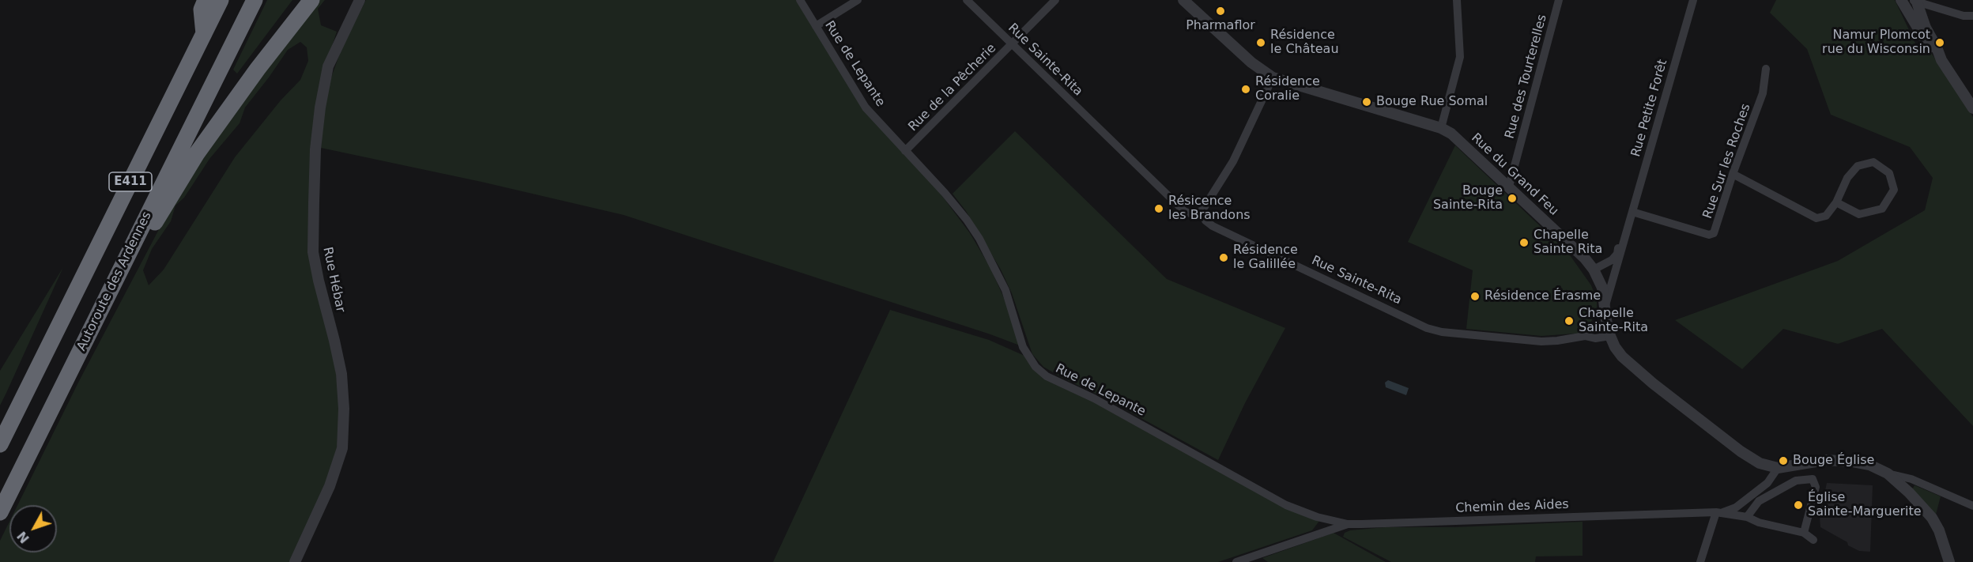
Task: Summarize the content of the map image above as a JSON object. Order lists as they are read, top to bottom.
{
  "streets": {
    "highway": ["E411", "Autoroute des Ardennes"],
    "street": [
      "Rue Sainte-Rita",
      "Rue de Lepante",
      "Rue des Tourterelles",
      "Rue de la Pêcherie",
      "Rue Petite Forêt",
      "Rue Sur les Roches",
      "Rue du Grand Feu",
      "Rue Hébar",
      "Chemin des Aides"
    ]
  },
  "crossings": [
    ["Rue Sainte-Rita", "Rue de la Pêcherie"],
    ["Rue Sainte-Rita", "Rue du Grand Feu"],
    ["Rue de Lepante", "Rue de la Pêcherie"],
    ["Rue de Lepante", "Chemin des Aides"],
    ["Rue des Tourterelles", "Rue du Grand Feu"],
    ["Rue Petite Forêt", "Rue Sur les Roches"],
    ["Rue Petite Forêt", "Rue du Grand Feu"],
    ["Rue du Grand Feu", "Chemin des Aides"]
  ],
  "places": [
    "Pharmaflor",
    "Résidence le Château",
    "Namur Plomcot rue du Wisconsin",
    "Résidence Coralie",
    "Bouge Rue Somal",
    "Bouge Sainte-Rita",
    "Résicence les Brandons",
    "Chapelle Sainte Rita",
    "Résidence le Galillée",
    "Résidence Érasme",
    "Chapelle Sainte-Rita",
    "Bouge Église",
    "Église Sainte-Marguerite"
  ],
  "north": "bottom left"
}
